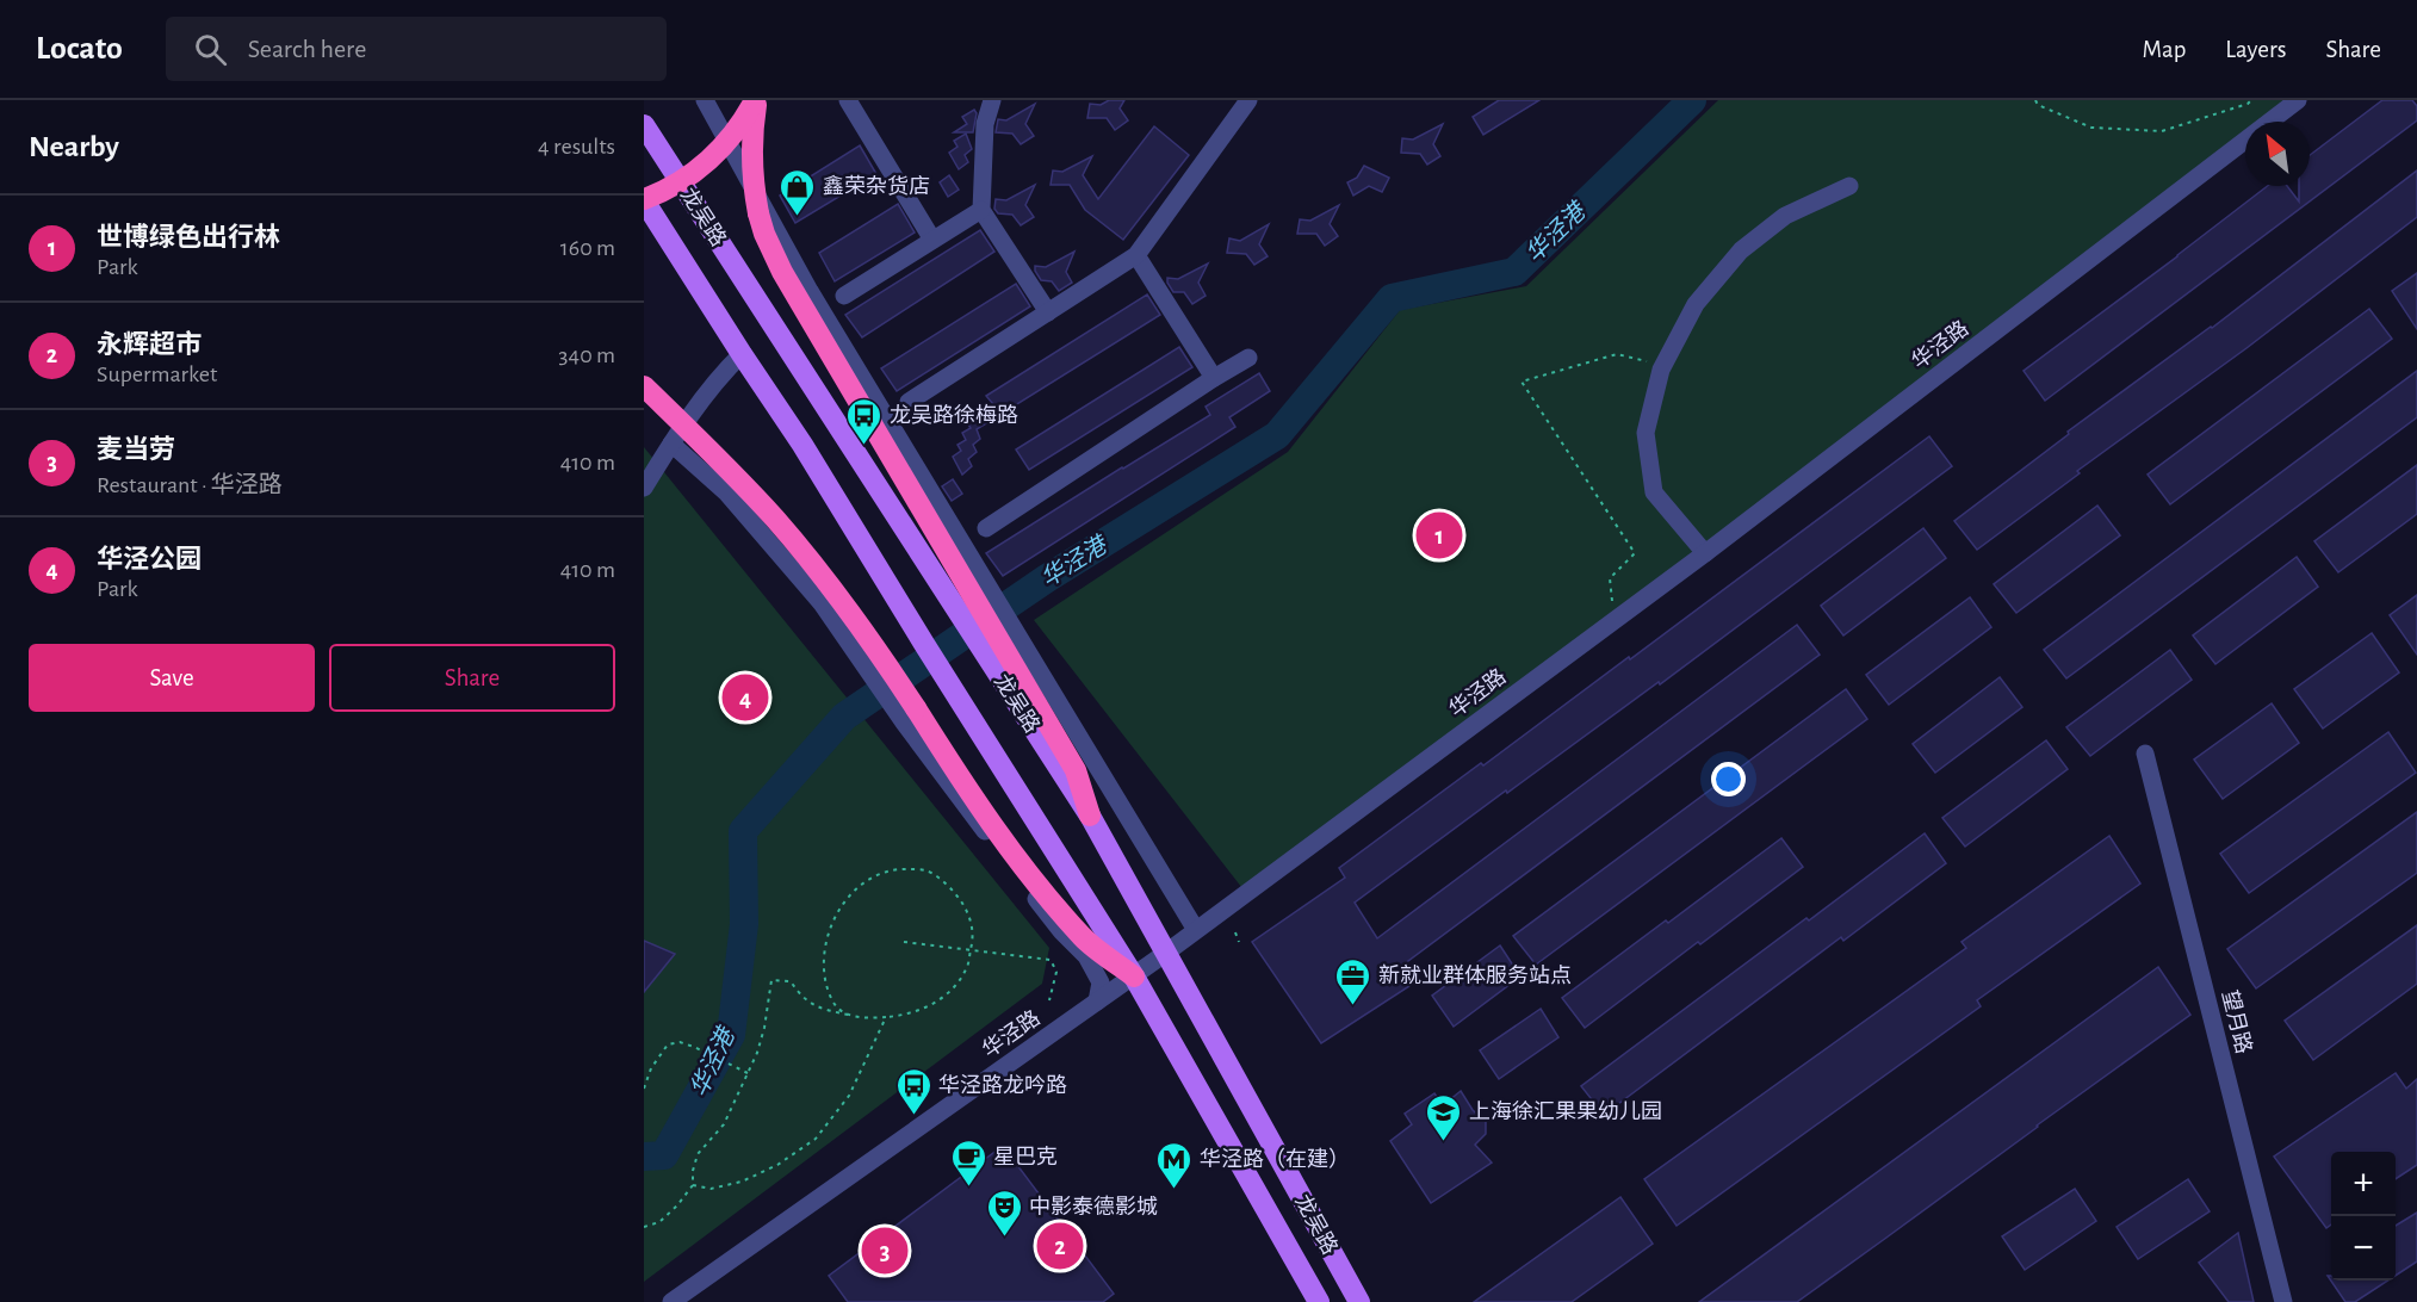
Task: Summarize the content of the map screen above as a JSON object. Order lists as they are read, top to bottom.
{
  "streets": {
    "main road": ["龙吴路"],
    "street": ["华泾路", "望月路"]
  },
  "crossings": [
    ["龙吴路", "华泾路"]
  ],
  "water": ["华泾港"],
  "places": {
    "shop": ["鑫荣杂货店"],
    "bus stop": ["龙吴路徐梅路", "华泾路龙吟路"],
    "office": ["新就业群体服务站点"],
    "school or university": ["上海徐汇果果幼儿园"],
    "cafe": ["星巴克"],
    "metro station": ["华泾路（在建）"],
    "theatre": ["中影泰德影城"]
  },
  "north": "top left",
  "page": {
    "header": "Locato",
    "search": "Search here",
    "nav": ["Map", "Layers", "Share"],
    "heading": ["Nearby", "4 results"],
    "list": [
      {
        "mark": "1",
        "name": "世博绿色出行林",
        "note": "Park",
        "value": "160 m"
      },
      {
        "mark": "2",
        "name": "永辉超市",
        "note": "Supermarket",
        "value": "340 m"
      },
      {
        "mark": "3",
        "name": "麦当劳",
        "note": "Restaurant · 华泾路",
        "value": "410 m"
      },
      {
        "mark": "4",
        "name": "华泾公园",
        "note": "Park",
        "value": "410 m"
      }
    ],
    "pins": [
      "1",
      "4",
      "2",
      "3"
    ],
    "buttons": ["Save", "Share"],
    "map_buttons": ["+", "−"]
  }
}
